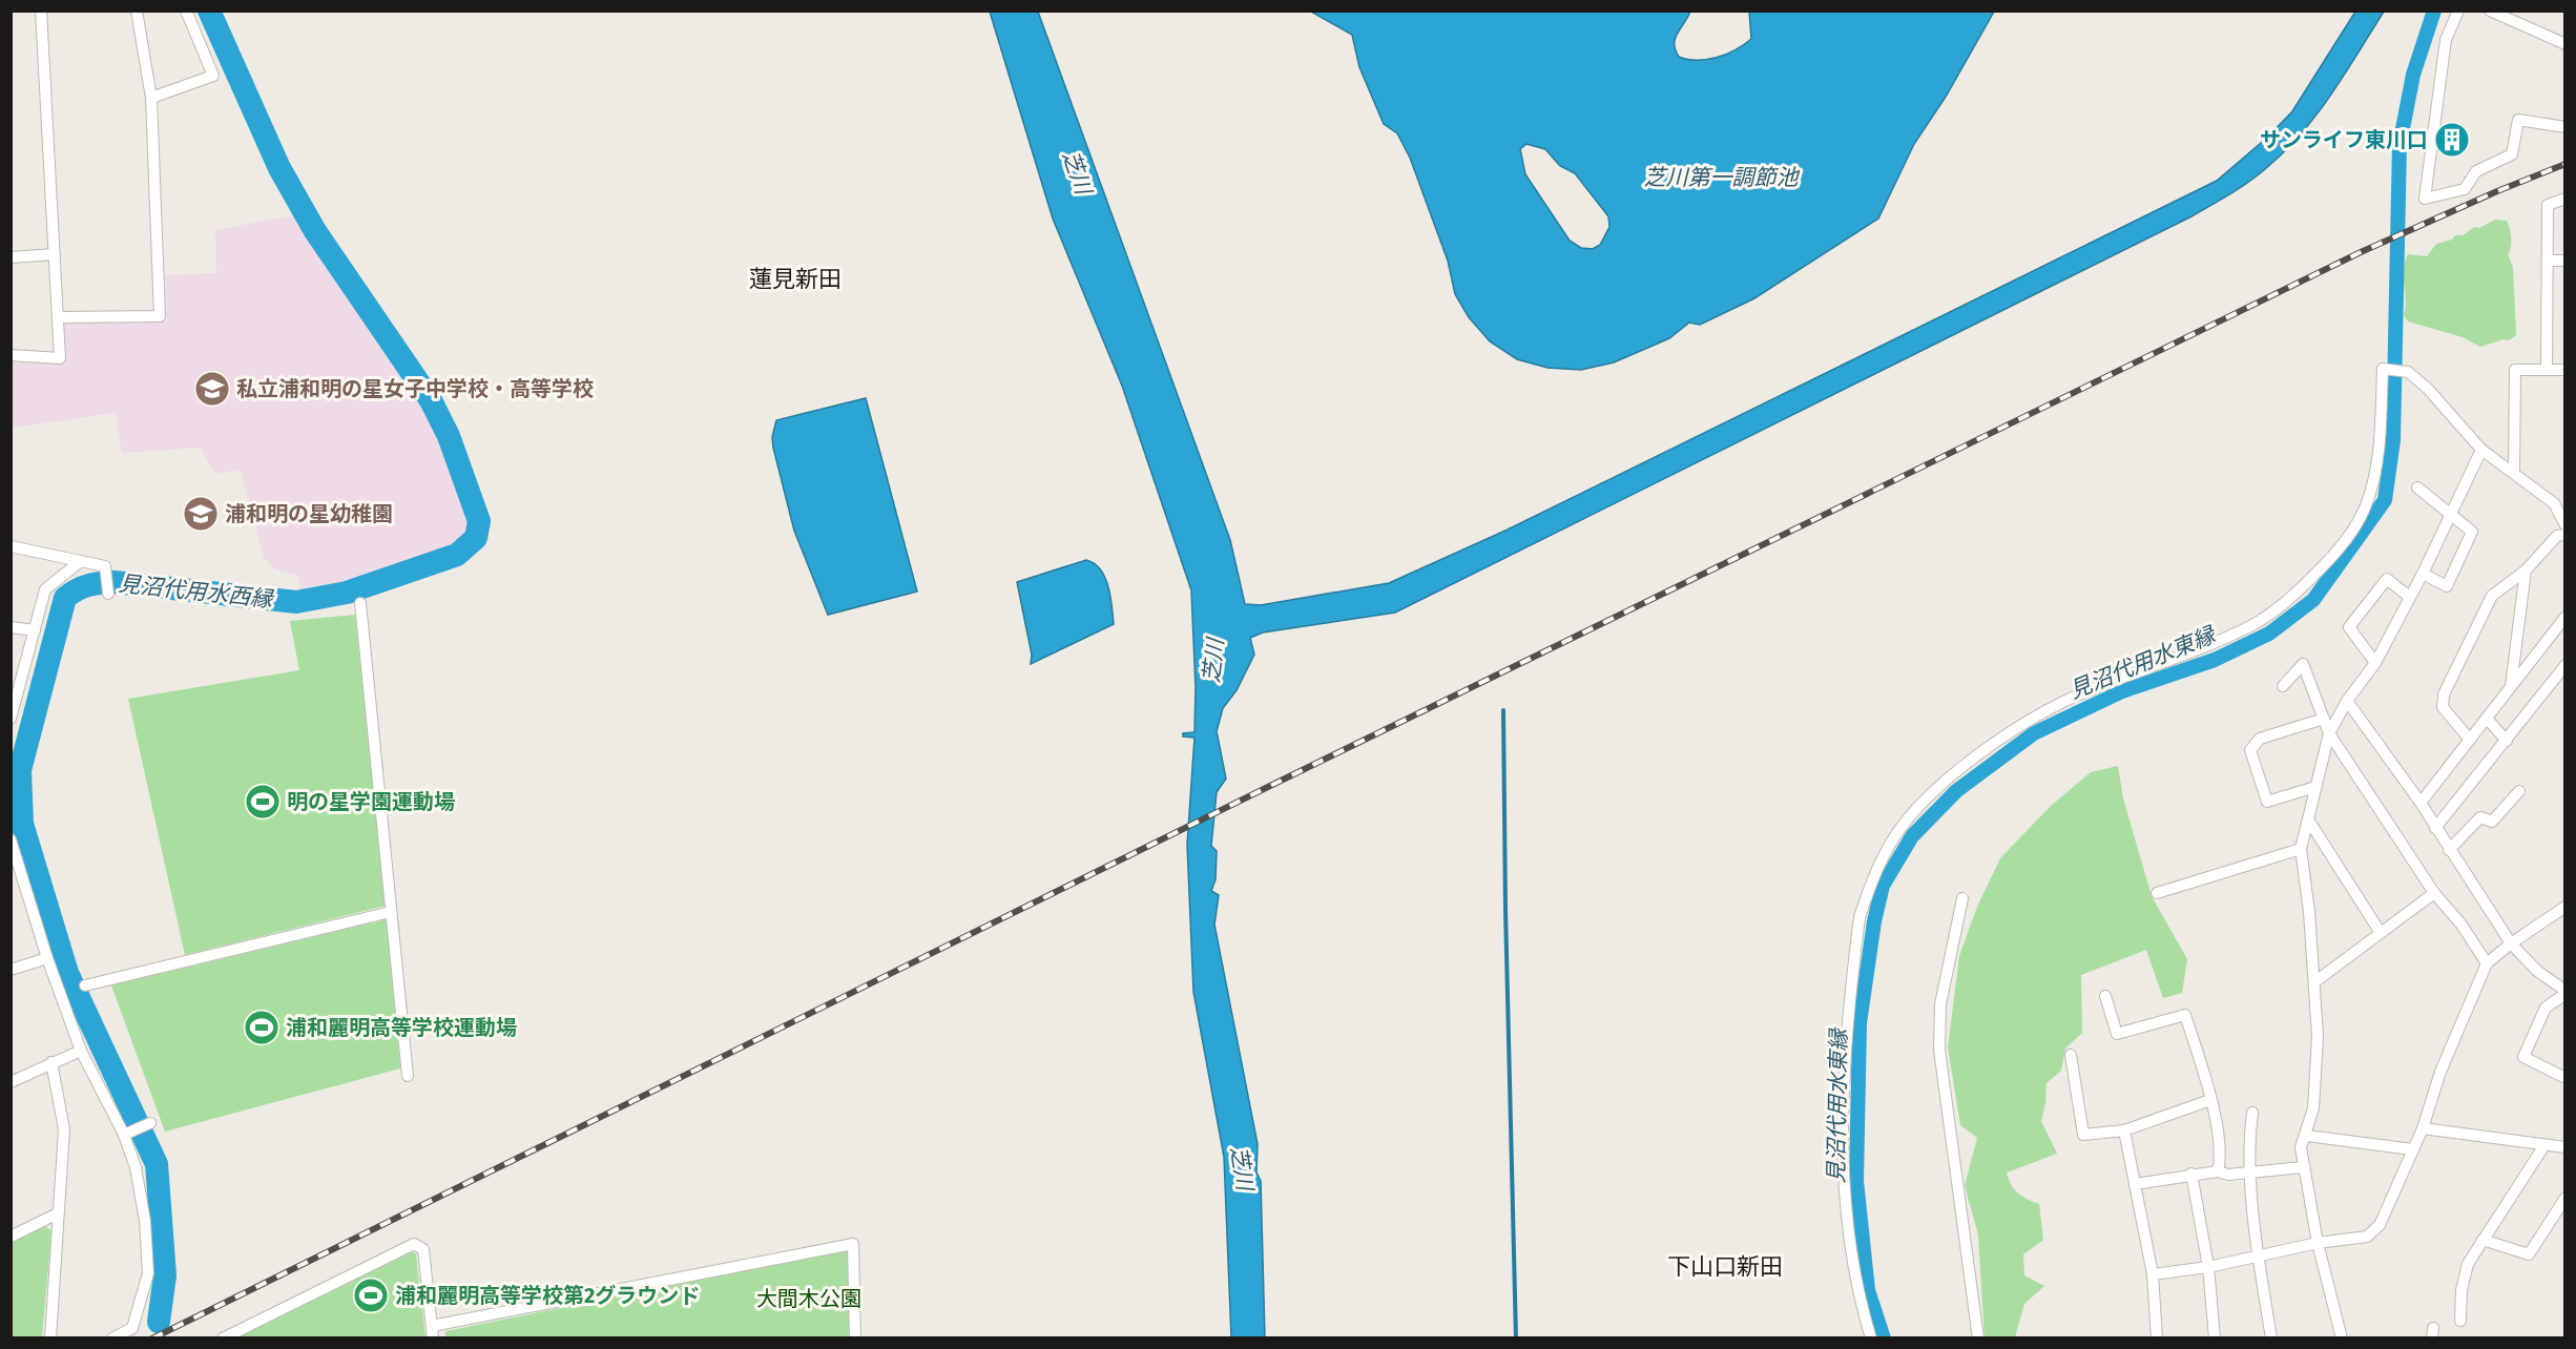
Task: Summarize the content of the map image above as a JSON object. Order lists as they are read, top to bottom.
{
  "districts": ["蓮見新田", "下山口新田"],
  "water": [
    "芝川",
    "芝川第一調節池",
    "見沼代用水西縁",
    "見沼代用水東縁"
  ],
  "parks": ["大間木公園"],
  "places": {
    "building": ["サンライフ東川口"],
    "school or university": ["私立浦和明の星女子中学校・高等学校", "浦和明の星幼稚園"],
    "sports": ["明の星学園運動場", "浦和麗明高等学校運動場", "浦和麗明高等学校第2グラウンド"]
  }
}
